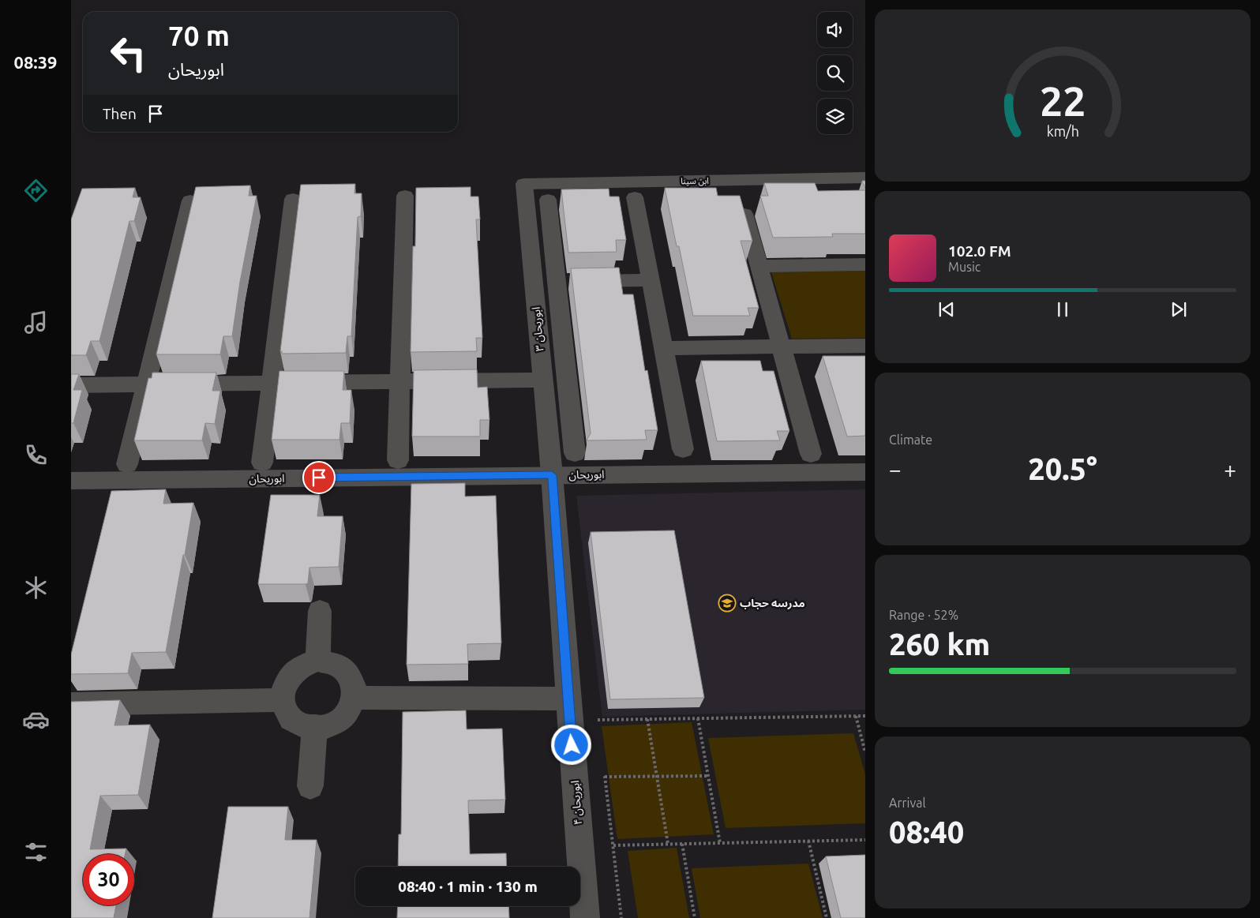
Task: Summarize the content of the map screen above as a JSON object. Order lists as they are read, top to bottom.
{
  "streets": {
    "street": [
      "ابن سینا",
      "ابوریحان ۳",
      "ابوریحان",
      "ابوریحان ۴"
    ]
  },
  "crossings": [
    ["ابن سینا", "ابوریحان ۳"],
    ["ابوریحان ۳", "ابوریحان"],
    ["ابوریحان ۳", "ابوریحان ۴"],
    ["ابوریحان", "ابوریحان ۴"]
  ],
  "places": {
    "school or university": ["مدرسه حجاب"]
  },
  "page": {
    "tabs": "08:39",
    "turn": ["70 m", "ابوریحان"],
    "then": "Then",
    "song": ["102.0 FM", "Music"],
    "tile": [
      "Climate",
      ["Range · 52%", "260 km"],
      ["Arrival", "08:40"]
    ],
    "heat": ["−", "20.5°", "+"],
    "limit": "30",
    "trip": "08:40 · 1 min · 130 m",
    "gauge": ["22", "km/h"]
  }
}
